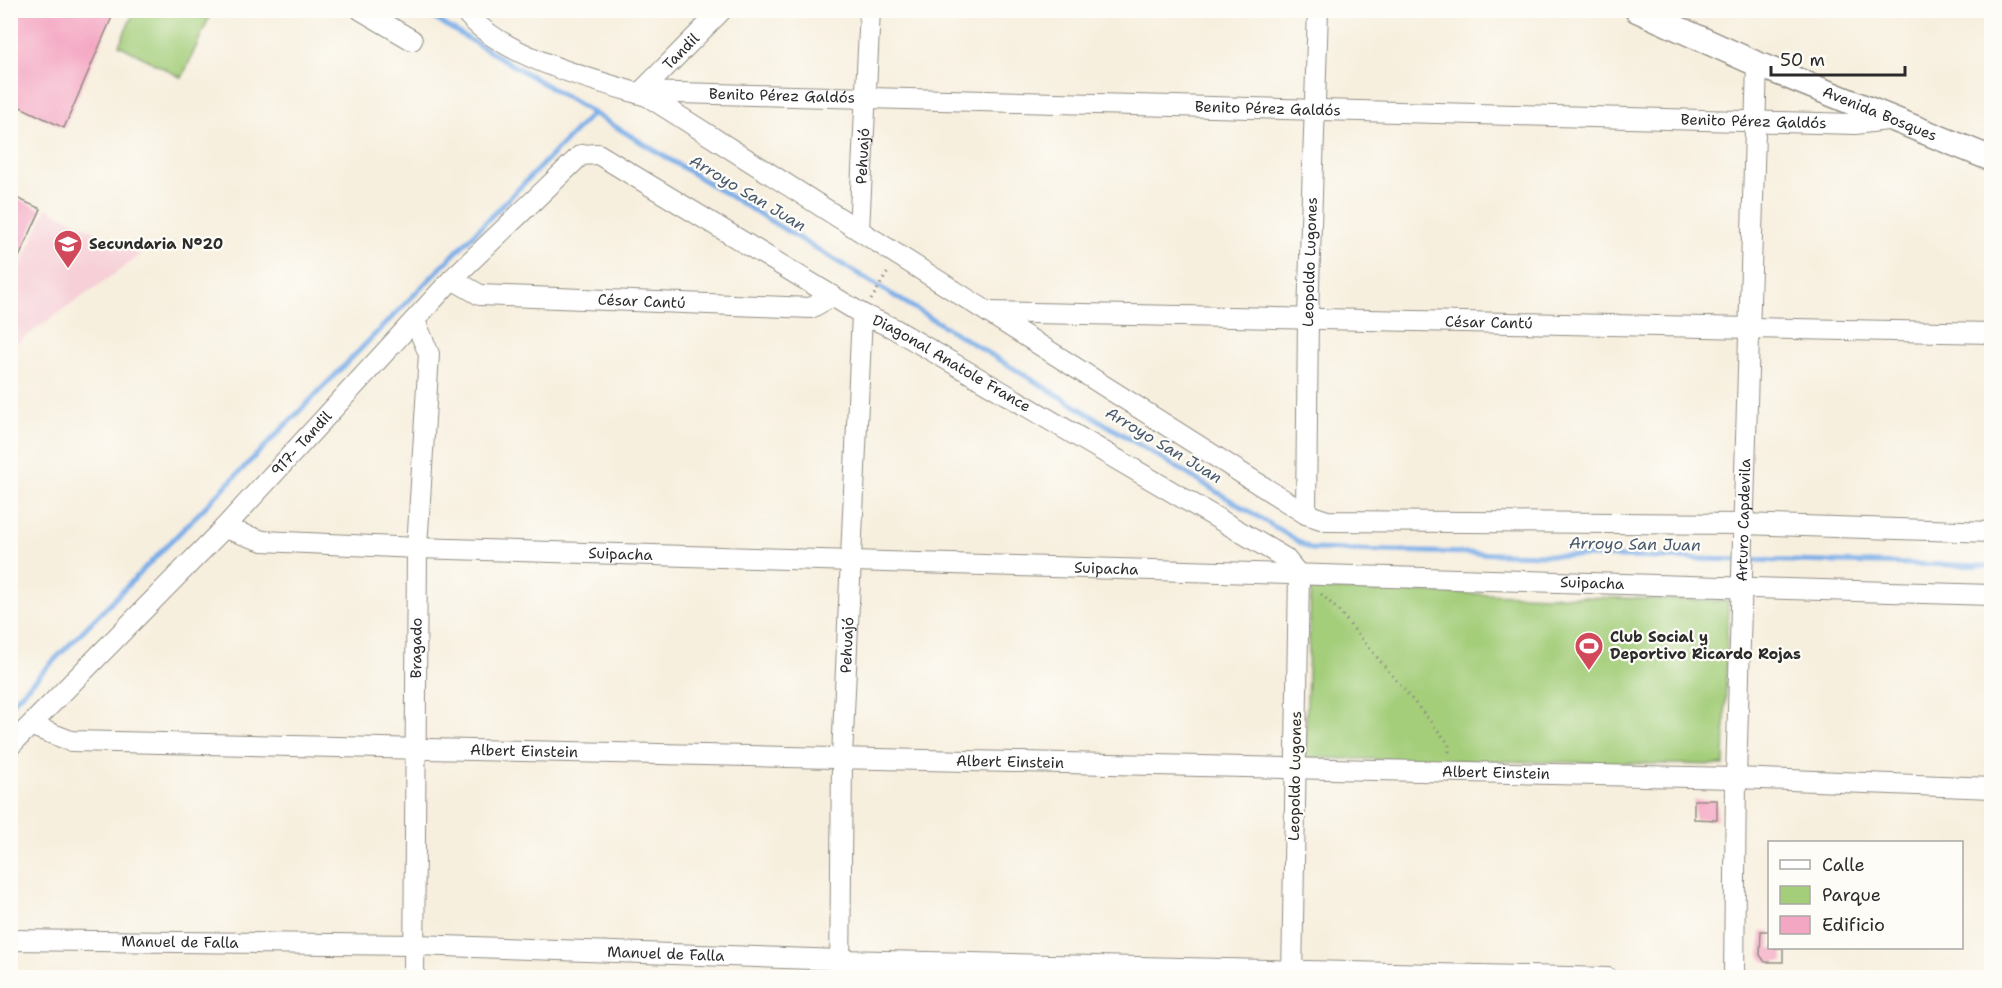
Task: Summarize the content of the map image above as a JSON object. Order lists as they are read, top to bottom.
{
  "streets": {
    "main road": ["Avenida Bosques"],
    "street": [
      "Tandil",
      "Benito Pérez Galdós",
      "Pehuajó",
      "Leopoldo Lugones",
      "César Cantú",
      "Diagonal Anatole France",
      "917- Tandil",
      "Arturo Capdevila",
      "Suipacha",
      "Bragado",
      "Albert Einstein",
      "Manuel de Falla"
    ]
  },
  "crossings": [
    ["Tandil", "Benito Pérez Galdós"],
    ["Benito Pérez Galdós", "Avenida Bosques"],
    ["Benito Pérez Galdós", "Pehuajó"],
    ["Benito Pérez Galdós", "Leopoldo Lugones"],
    ["Benito Pérez Galdós", "Arturo Capdevila"],
    ["Avenida Bosques", "Arturo Capdevila"],
    ["Pehuajó", "Diagonal Anatole France"],
    ["Pehuajó", "Suipacha"],
    ["Pehuajó", "Albert Einstein"],
    ["Pehuajó", "Manuel de Falla"],
    ["Leopoldo Lugones", "César Cantú"],
    ["Leopoldo Lugones", "Diagonal Anatole France"],
    ["Leopoldo Lugones", "Suipacha"],
    ["Leopoldo Lugones", "Albert Einstein"],
    ["Leopoldo Lugones", "Manuel de Falla"],
    ["César Cantú", "Diagonal Anatole France"],
    ["César Cantú", "917- Tandil"],
    ["César Cantú", "Arturo Capdevila"],
    ["Diagonal Anatole France", "917- Tandil"],
    ["Diagonal Anatole France", "Suipacha"],
    ["917- Tandil", "Suipacha"],
    ["917- Tandil", "Bragado"],
    ["917- Tandil", "Albert Einstein"],
    ["Arturo Capdevila", "Suipacha"],
    ["Arturo Capdevila", "Albert Einstein"],
    ["Suipacha", "Bragado"],
    ["Bragado", "Albert Einstein"],
    ["Bragado", "Manuel de Falla"]
  ],
  "water": ["Arroyo San Juan"],
  "places": {
    "school or university": ["Secundaria N°20"],
    "sports": ["Club Social y Deportivo Ricardo Rojas"]
  },
  "legend": ["Calle", "Parque", "Edificio"],
  "scale_bar": "50 m"
}
